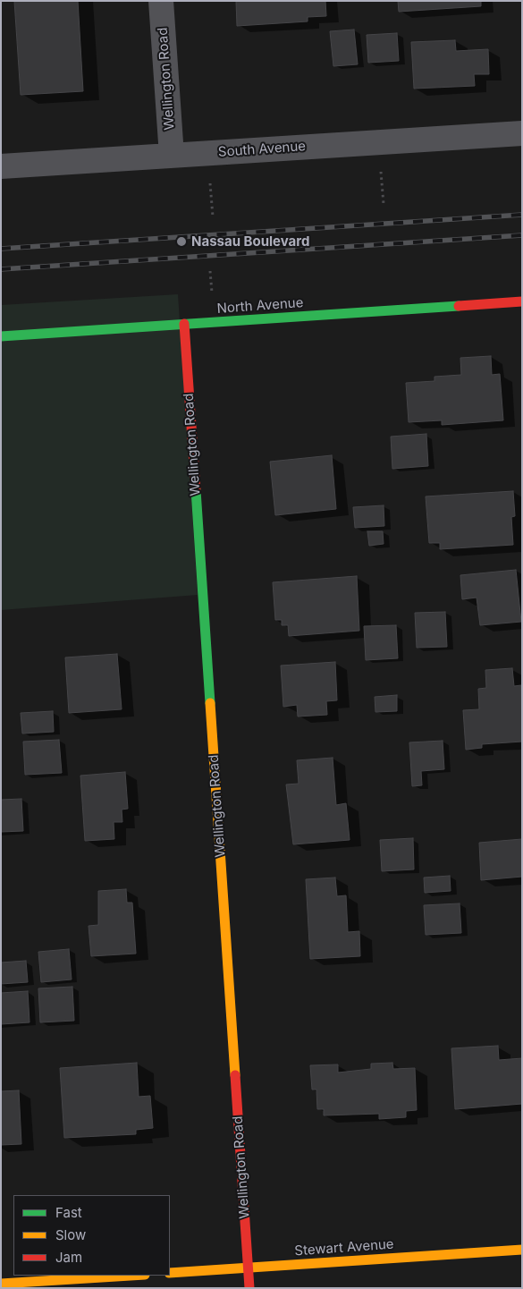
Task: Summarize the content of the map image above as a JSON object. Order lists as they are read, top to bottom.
{
  "streets": {
    "street": [
      "Wellington Road",
      "South Avenue",
      "North Avenue",
      "Stewart Avenue"
    ]
  },
  "crossings": [
    ["Wellington Road", "South Avenue"],
    ["Wellington Road", "North Avenue"],
    ["Wellington Road", "Stewart Avenue"]
  ],
  "places": ["Nassau Boulevard"],
  "legend": ["Fast", "Slow", "Jam"]
}
